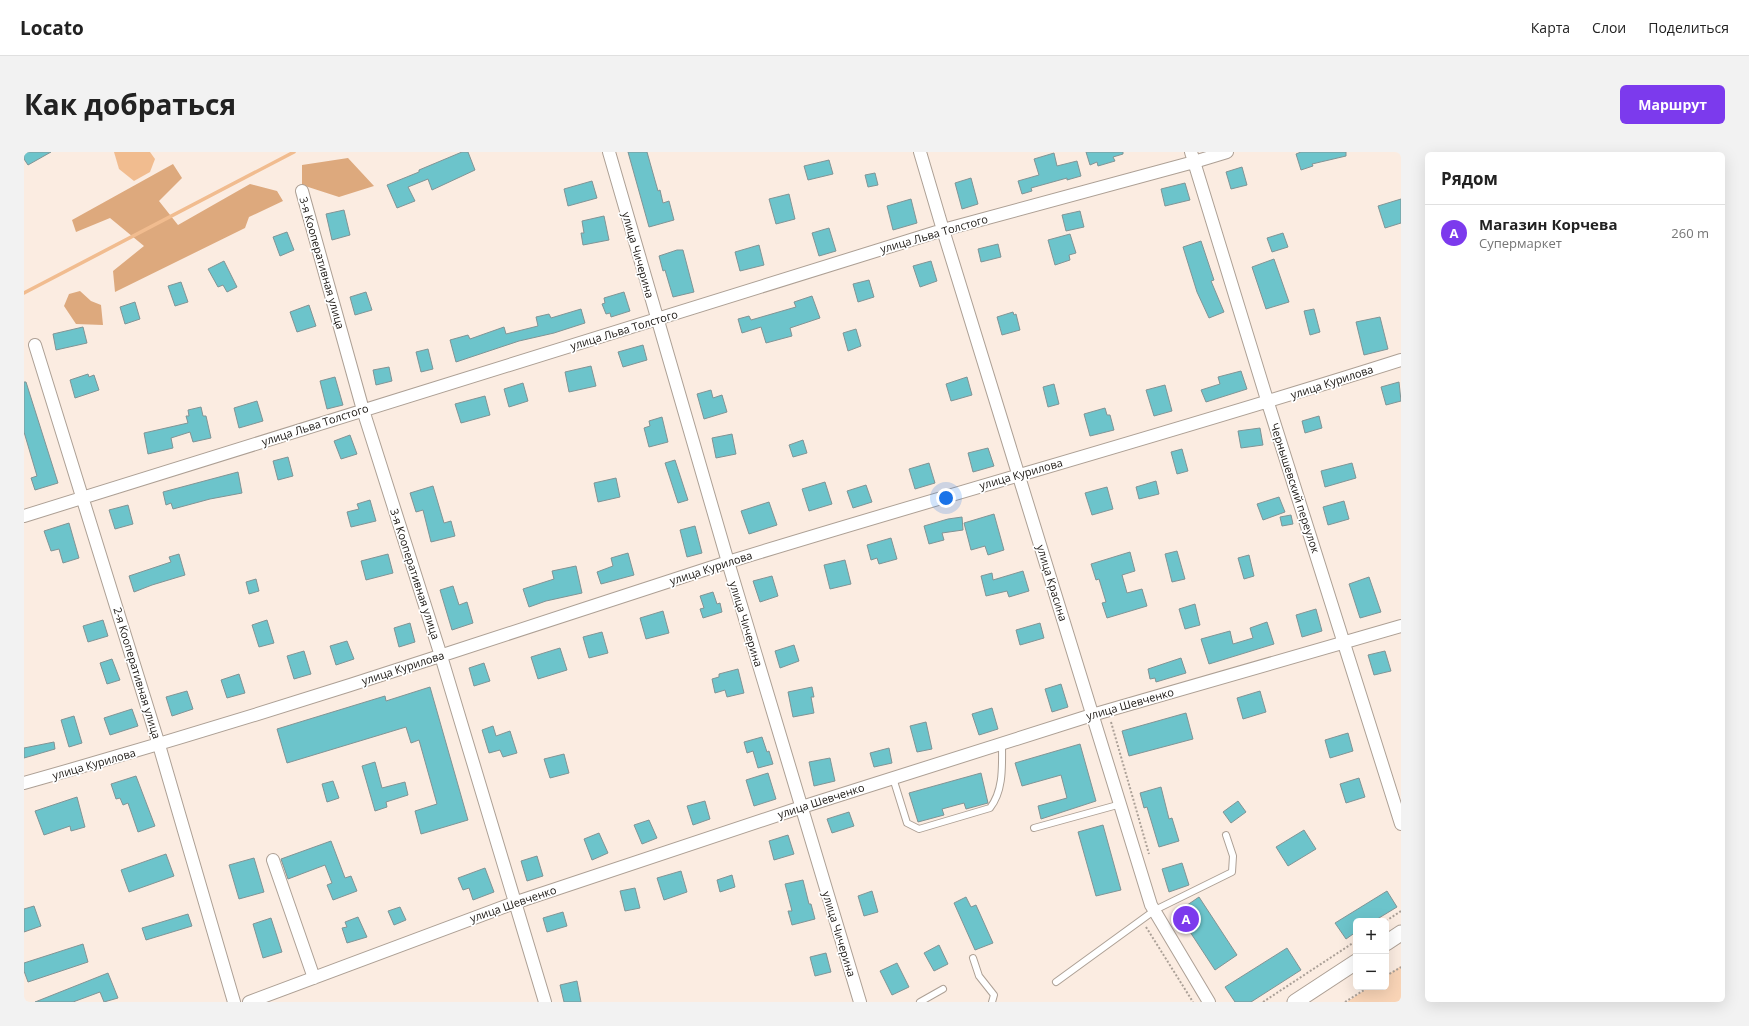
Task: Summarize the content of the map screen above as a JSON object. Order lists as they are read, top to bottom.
{
  "streets": {
    "street": [
      "улица Льва Толстого",
      "улица Чичерина",
      "3-я Кооперативная улица",
      "улица Курилова",
      "Чернышевский переулок",
      "улица Красина",
      "2-я Кооперативная улица",
      "улица Шевченко"
    ]
  },
  "crossings": [
    ["улица Льва Толстого", "улица Чичерина"],
    ["улица Льва Толстого", "3-я Кооперативная улица"],
    ["улица Льва Толстого", "Чернышевский переулок"],
    ["улица Льва Толстого", "улица Красина"],
    ["улица Льва Толстого", "2-я Кооперативная улица"],
    ["улица Чичерина", "улица Курилова"],
    ["улица Чичерина", "улица Шевченко"],
    ["3-я Кооперативная улица", "улица Курилова"],
    ["3-я Кооперативная улица", "улица Шевченко"],
    ["улица Курилова", "Чернышевский переулок"],
    ["улица Курилова", "улица Красина"],
    ["улица Курилова", "2-я Кооперативная улица"],
    ["Чернышевский переулок", "улица Шевченко"],
    ["улица Красина", "улица Шевченко"]
  ],
  "page": {
    "header": "Locato",
    "nav": ["Карта", "Слои", "Поделиться"],
    "title": "Как добраться",
    "buttons": "Маршрут",
    "heading": "Рядом",
    "list": [
      {
        "mark": "A",
        "name": "Магазин Корчева",
        "note": "Супермаркет",
        "value": "260 m"
      }
    ],
    "pins": "A",
    "map_buttons": ["+", "−"]
  }
}
